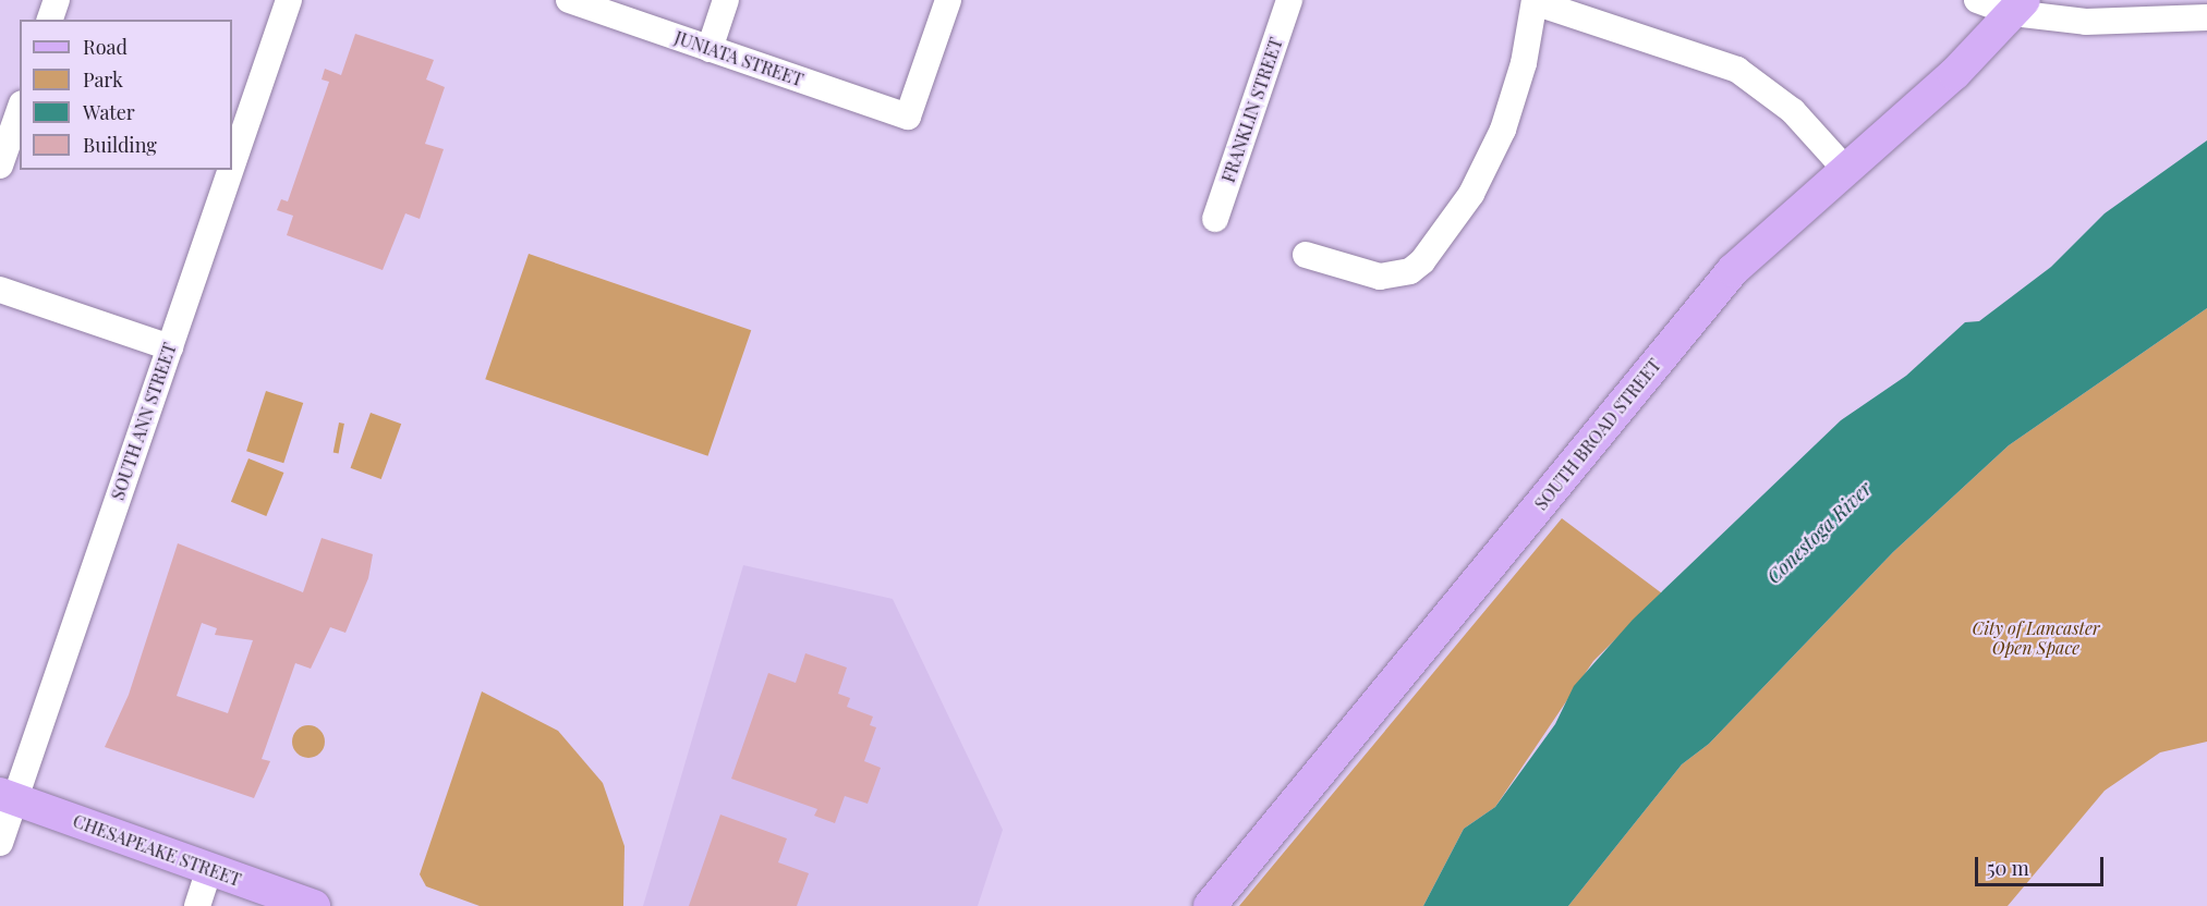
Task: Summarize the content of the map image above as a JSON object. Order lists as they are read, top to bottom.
{
  "streets": {
    "main road": ["SOUTH BROAD STREET", "CHESAPEAKE STREET"],
    "street": ["JUNIATA STREET", "FRANKLIN STREET", "SOUTH ANN STREET"]
  },
  "crossings": [
    ["SOUTH ANN STREET", "CHESAPEAKE STREET"]
  ],
  "water": ["Conestoga River"],
  "parks": ["City of Lancaster Open Space"],
  "legend": [
    "Road",
    "Park",
    "Water",
    "Building"
  ],
  "scale_bar": "50 m"
}
